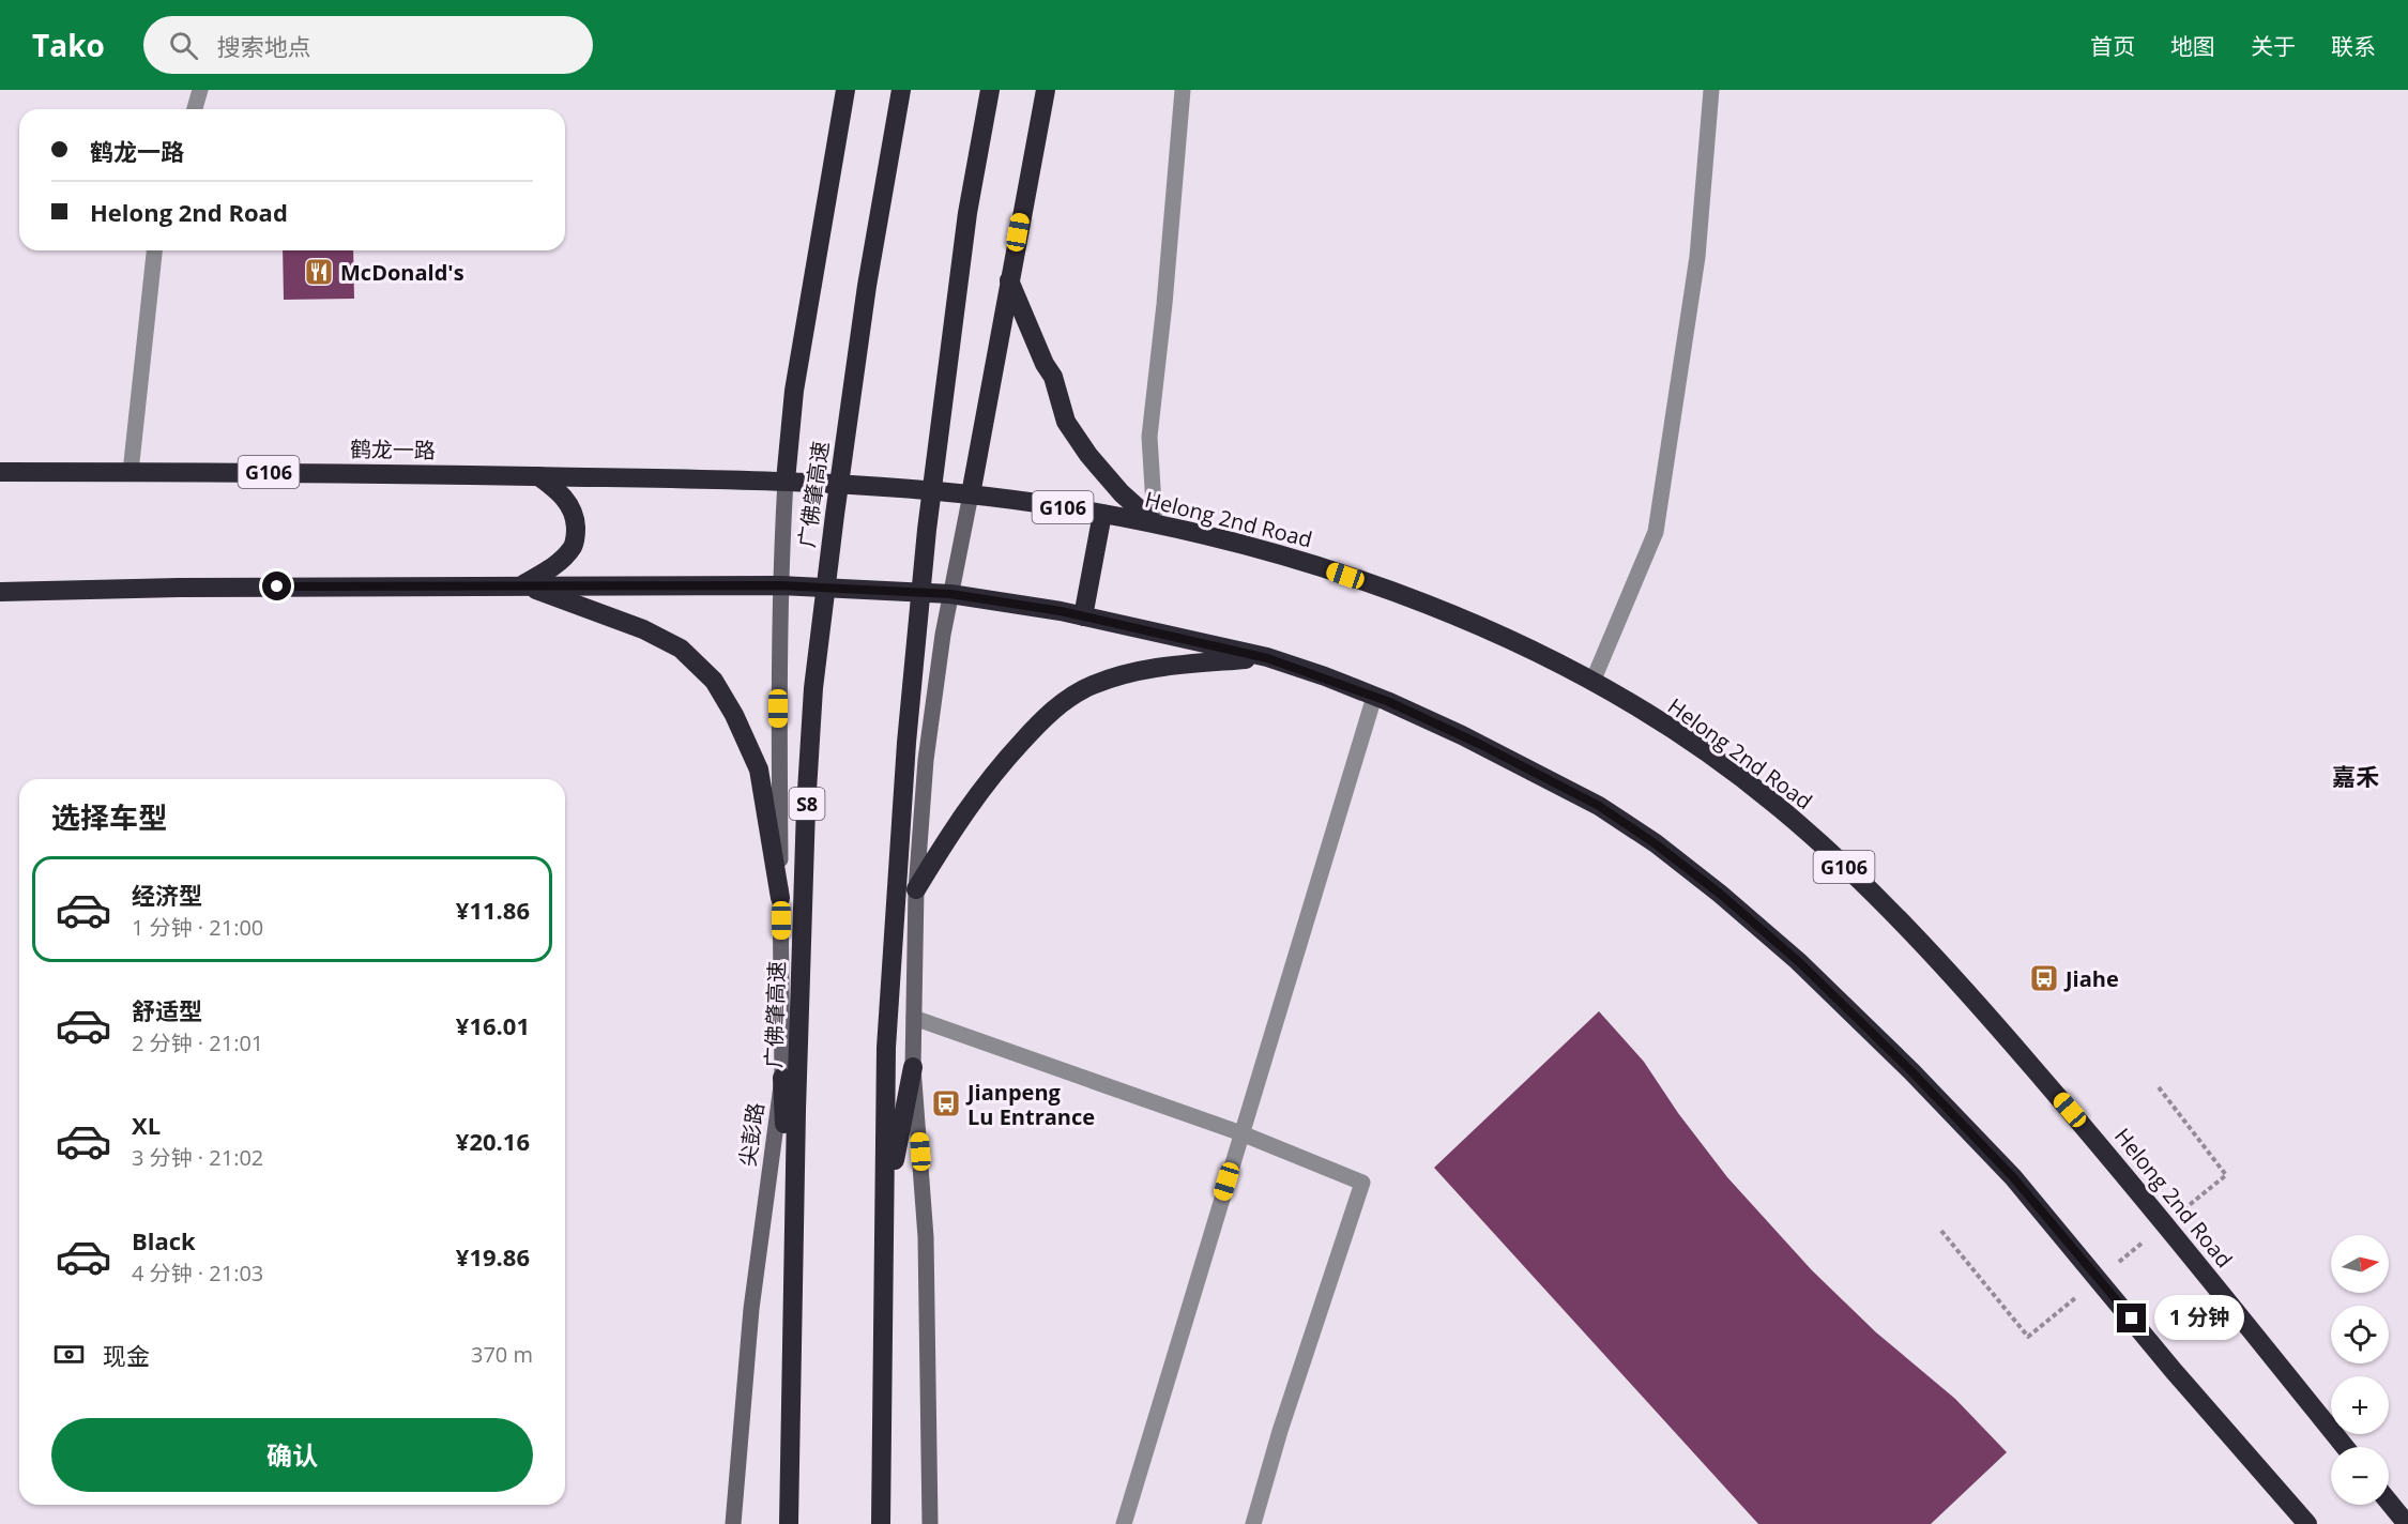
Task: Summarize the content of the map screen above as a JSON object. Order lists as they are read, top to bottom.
{
  "streets": {
    "highway": [
      "鹤龙一路",
      "G106",
      "广佛肇高速",
      "Helong 2nd Road",
      "S8"
    ],
    "main road": ["尖彭路"]
  },
  "crossings": [
    ["鹤龙一路", "G106"],
    ["鹤龙一路", "尖彭路"],
    ["G106", "Helong 2nd Road"],
    ["G106", "尖彭路"]
  ],
  "districts": ["嘉禾"],
  "places": {
    "restaurant": ["McDonald's"],
    "bus stop": ["Jiahe", "Jianpeng Lu Entrance"]
  },
  "north": "right",
  "page": {
    "header": "Tako",
    "search": "搜索地点",
    "nav": [
      "首页",
      "地图",
      "关于",
      "联系"
    ],
    "banner": ["鹤龙一路", "Helong 2nd Road"],
    "heading": "选择车型",
    "list": [
      {
        "name": "经济型",
        "note": "1 分钟 · 21:00",
        "value": "¥11.86"
      },
      {
        "name": "舒适型",
        "note": "2 分钟 · 21:01",
        "value": "¥16.01"
      },
      {
        "name": "XL",
        "note": "3 分钟 · 21:02",
        "value": "¥20.16"
      },
      {
        "name": "Black",
        "note": "4 分钟 · 21:03",
        "value": "¥19.86"
      }
    ],
    "map_buttons": ["+", "−"],
    "bubble": "1 分钟",
    "pay": ["现金", "370 m"],
    "buttons": "确认"
  }
}
